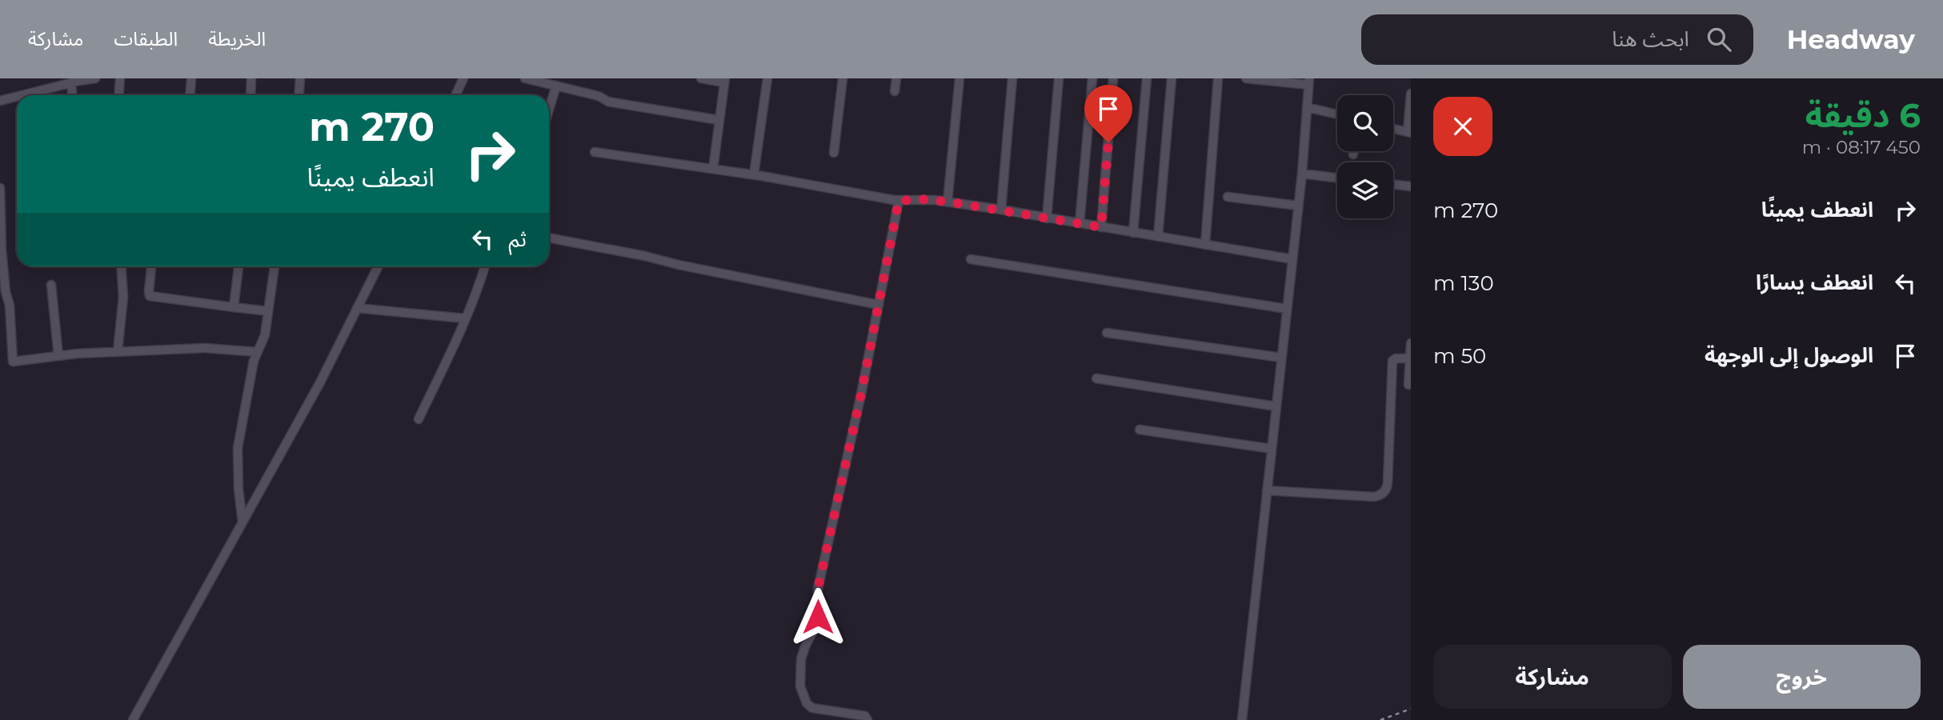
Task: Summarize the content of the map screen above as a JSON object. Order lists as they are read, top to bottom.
{
  "page": {
    "header": "Headway",
    "search": "ابحث هنا",
    "nav": ["الخريطة", "الطبقات", "مشاركة"],
    "heading": ["6 دقيقة", "450 m · 08:17"],
    "turn": ["270 m", "انعطف يمينًا"],
    "list": [
      {
        "name": "انعطف يمينًا",
        "value": "270 m"
      },
      {
        "name": "انعطف يسارًا",
        "value": "130 m"
      },
      {
        "name": "الوصول إلى الوجهة",
        "value": "50 m"
      }
    ],
    "then": "ثم",
    "buttons": ["خروج", "مشاركة"]
  }
}
